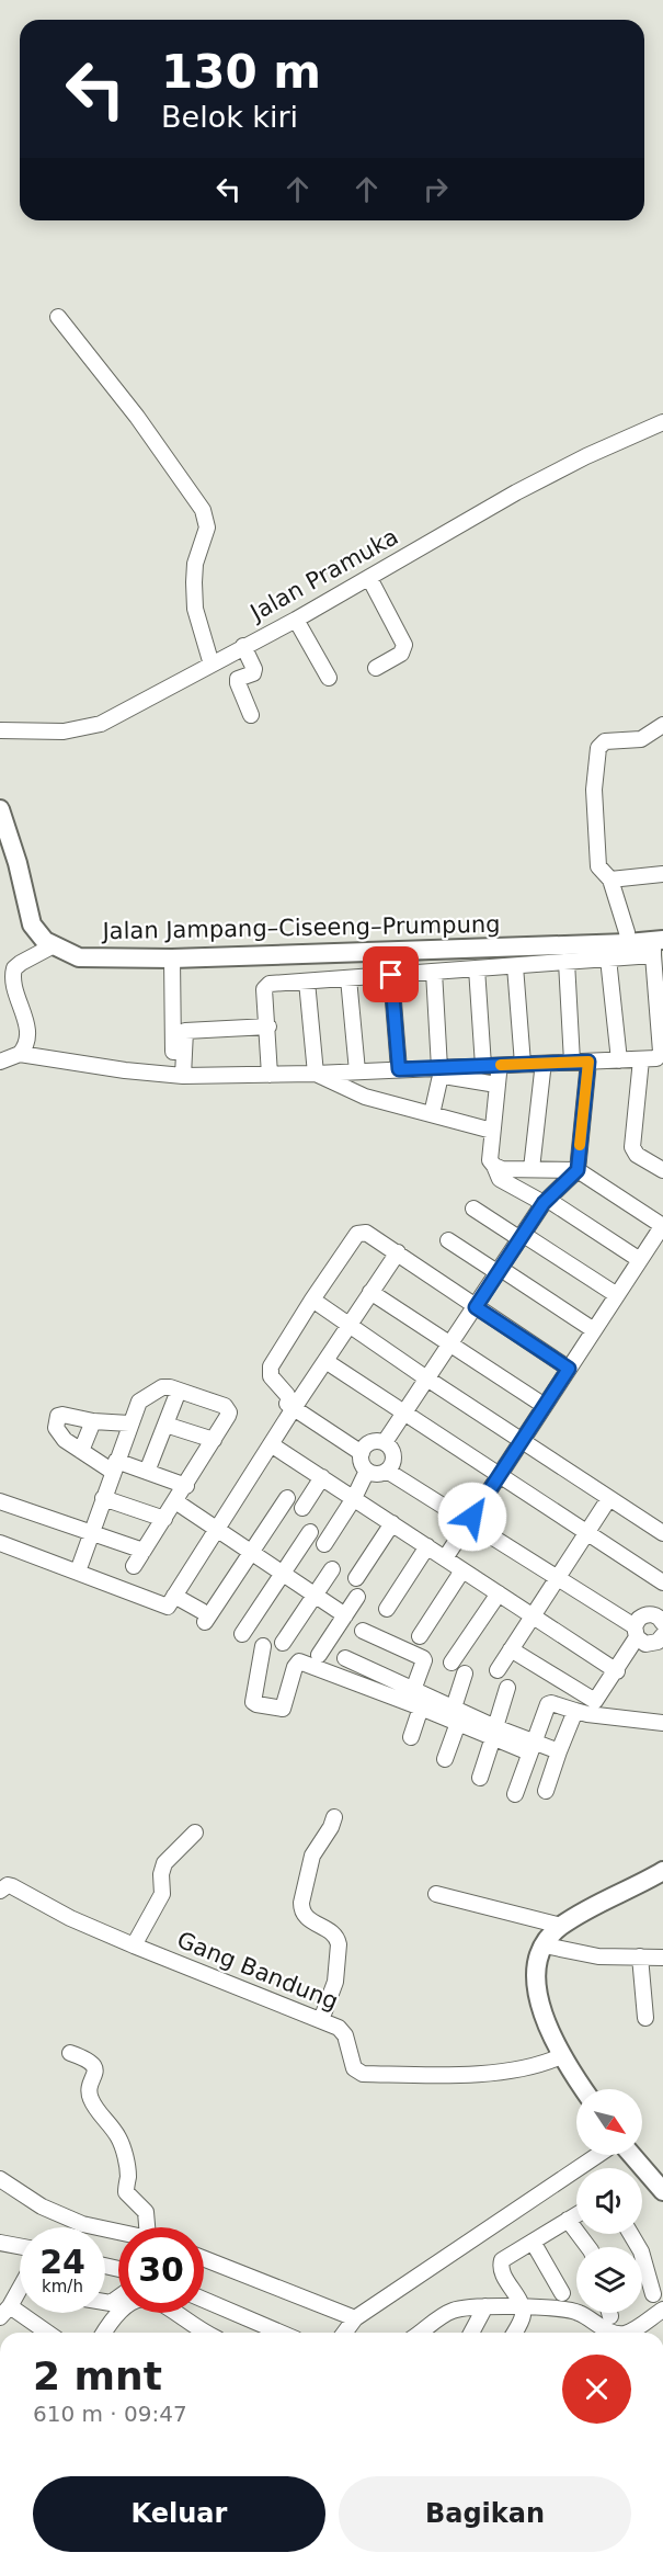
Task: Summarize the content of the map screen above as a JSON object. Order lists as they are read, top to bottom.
{
  "streets": {
    "main road": ["Jalan Jampang–Ciseeng–Prumpung"],
    "street": ["Jalan Pramuka", "Gang Bandung"]
  },
  "north": "bottom right",
  "page": {
    "turn": ["130 m", "Belok kiri"],
    "speed": "24 km/h",
    "limit": "30",
    "heading": ["2 mnt", "610 m · 09:47"],
    "buttons": ["Keluar", "Bagikan"]
  }
}
